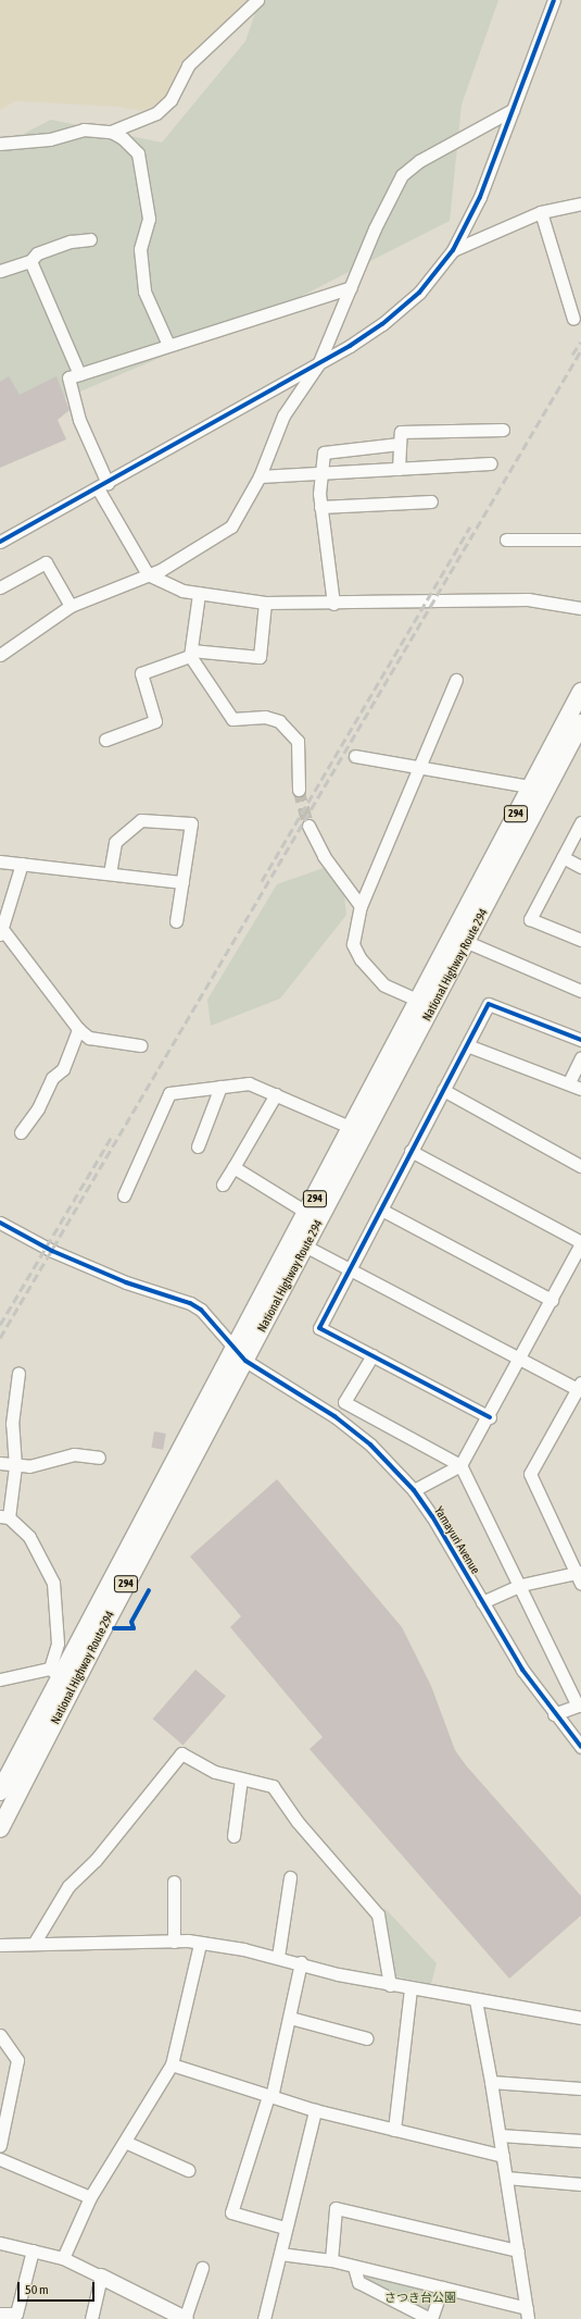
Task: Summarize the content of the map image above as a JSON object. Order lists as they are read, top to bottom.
{
  "streets": {
    "highway": ["294", "National Highway Route 294"],
    "street": ["Yamayuri Avenue"]
  },
  "crossings": [
    ["National Highway Route 294", "Yamayuri Avenue"]
  ],
  "parks": ["さつき台公園"],
  "scale_bar": "50 m"
}
